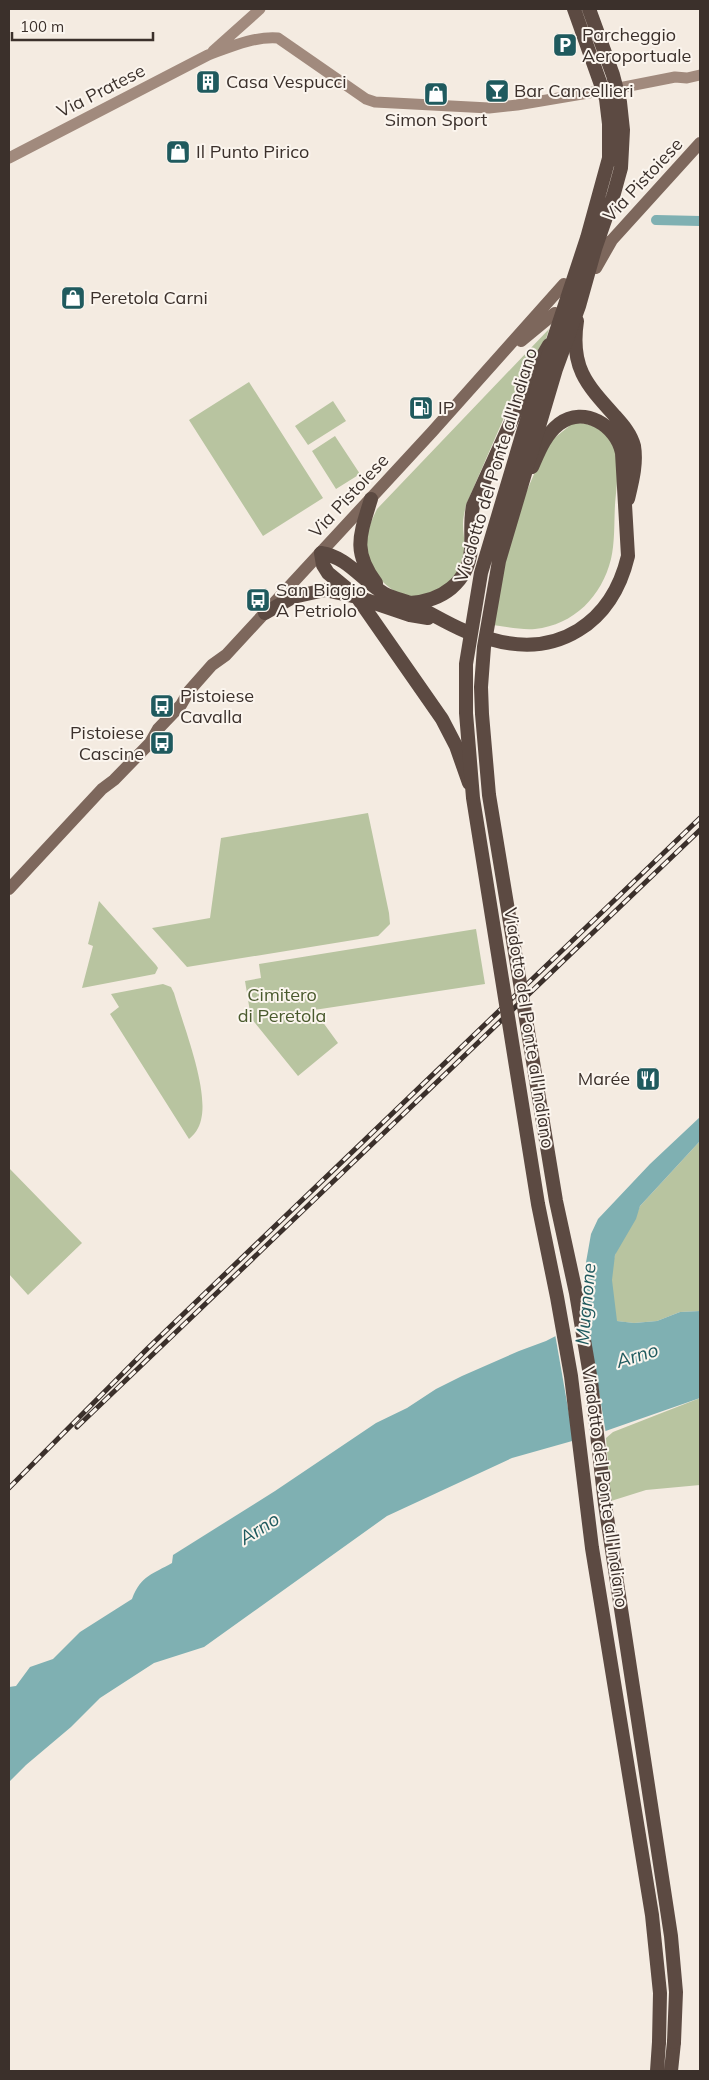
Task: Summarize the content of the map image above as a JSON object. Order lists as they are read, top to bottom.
{
  "streets": {
    "highway": ["Viadotto del Ponte all'Indiano"],
    "main road": ["Via Pistoiese"],
    "street": ["Via Pratese"]
  },
  "water": ["Mugnone", "Arno"],
  "parks": ["Cimitero di Peretola"],
  "places": {
    "parking": ["Parcheggio Aeroportuale"],
    "building": ["Casa Vespucci"],
    "bar": ["Bar Cancellieri"],
    "shop": ["Simon Sport", "Il Punto Pirico", "Peretola Carni"],
    "fuel station": ["IP"],
    "bus stop": ["San Biagio A Petriolo", "Pistoiese Cavalla", "Pistoiese Cascine"],
    "restaurant": ["Marée"]
  },
  "scale_bar": "100 m"
}
